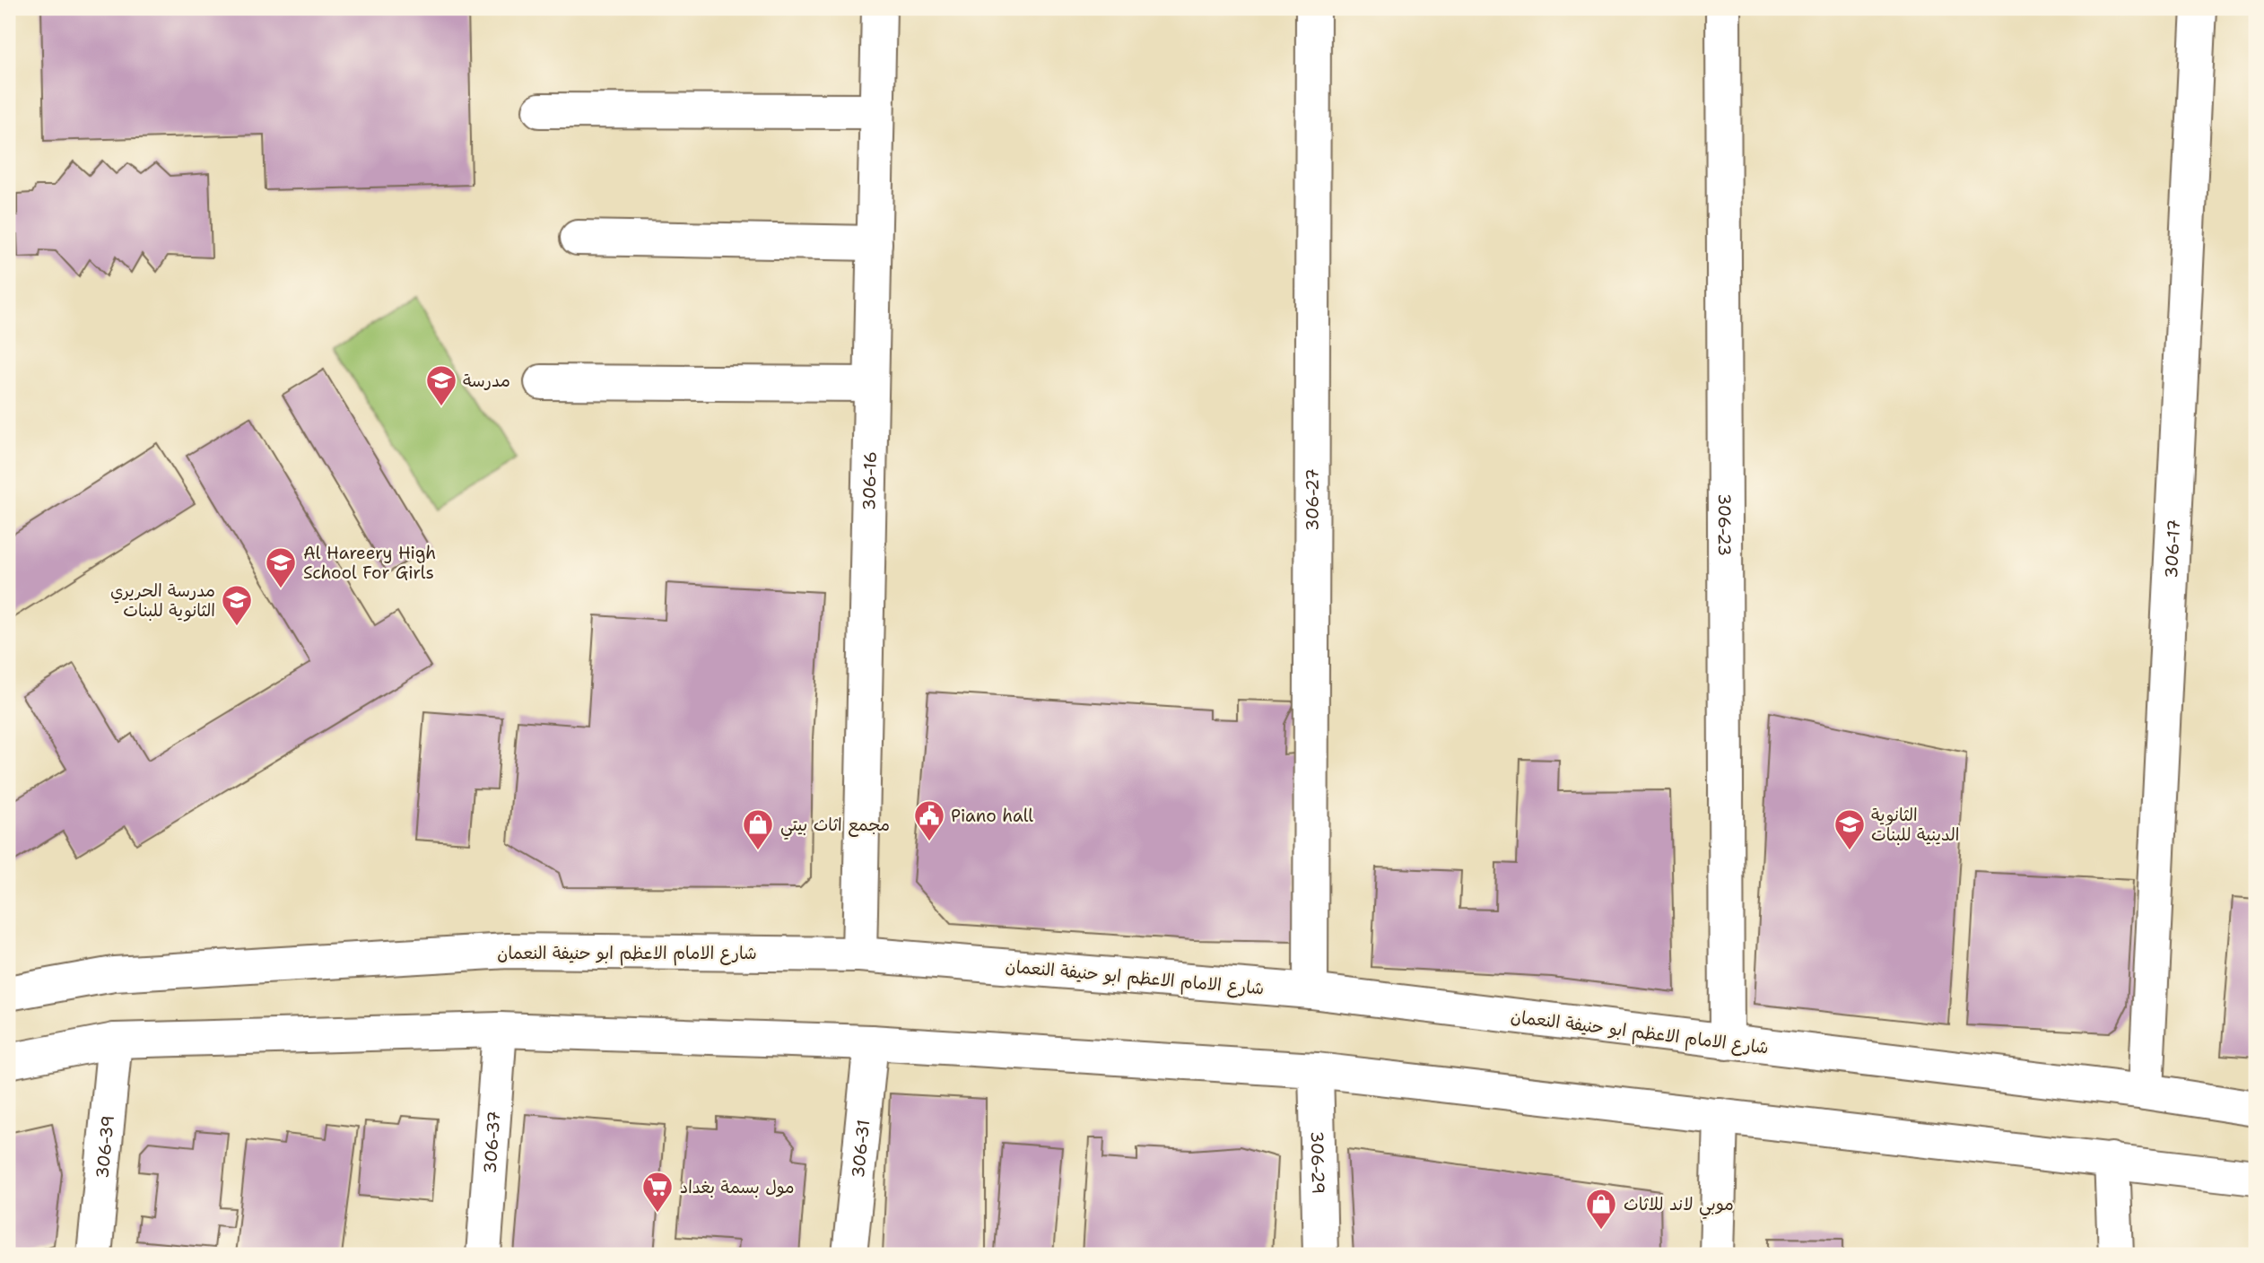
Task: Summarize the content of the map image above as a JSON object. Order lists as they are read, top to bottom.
{
  "streets": {
    "street": [
      "306-16",
      "306-27",
      "306-23",
      "306-17",
      "شارع الامام الاعظم ابو حنيفة النعمان",
      "306-37",
      "306-39",
      "306-31",
      "306-29"
    ]
  },
  "crossings": [
    ["306-16", "شارع الامام الاعظم ابو حنيفة النعمان"],
    ["306-27", "شارع الامام الاعظم ابو حنيفة النعمان"],
    ["306-23", "شارع الامام الاعظم ابو حنيفة النعمان"],
    ["306-17", "شارع الامام الاعظم ابو حنيفة النعمان"]
  ],
  "places": {
    "school or university": [
      "مدرسة",
      "Al Hareery High School For Girls",
      "مدرسة الحريري الثانوية للبنات",
      "الثانوية الدينية للبنات"
    ],
    "public building": ["Piano hall"],
    "shop": ["مجمع اثاث بيتي", "موبي لاند للاثاث"],
    "supermarket": ["مول بسمة بغداد"]
  }
}
